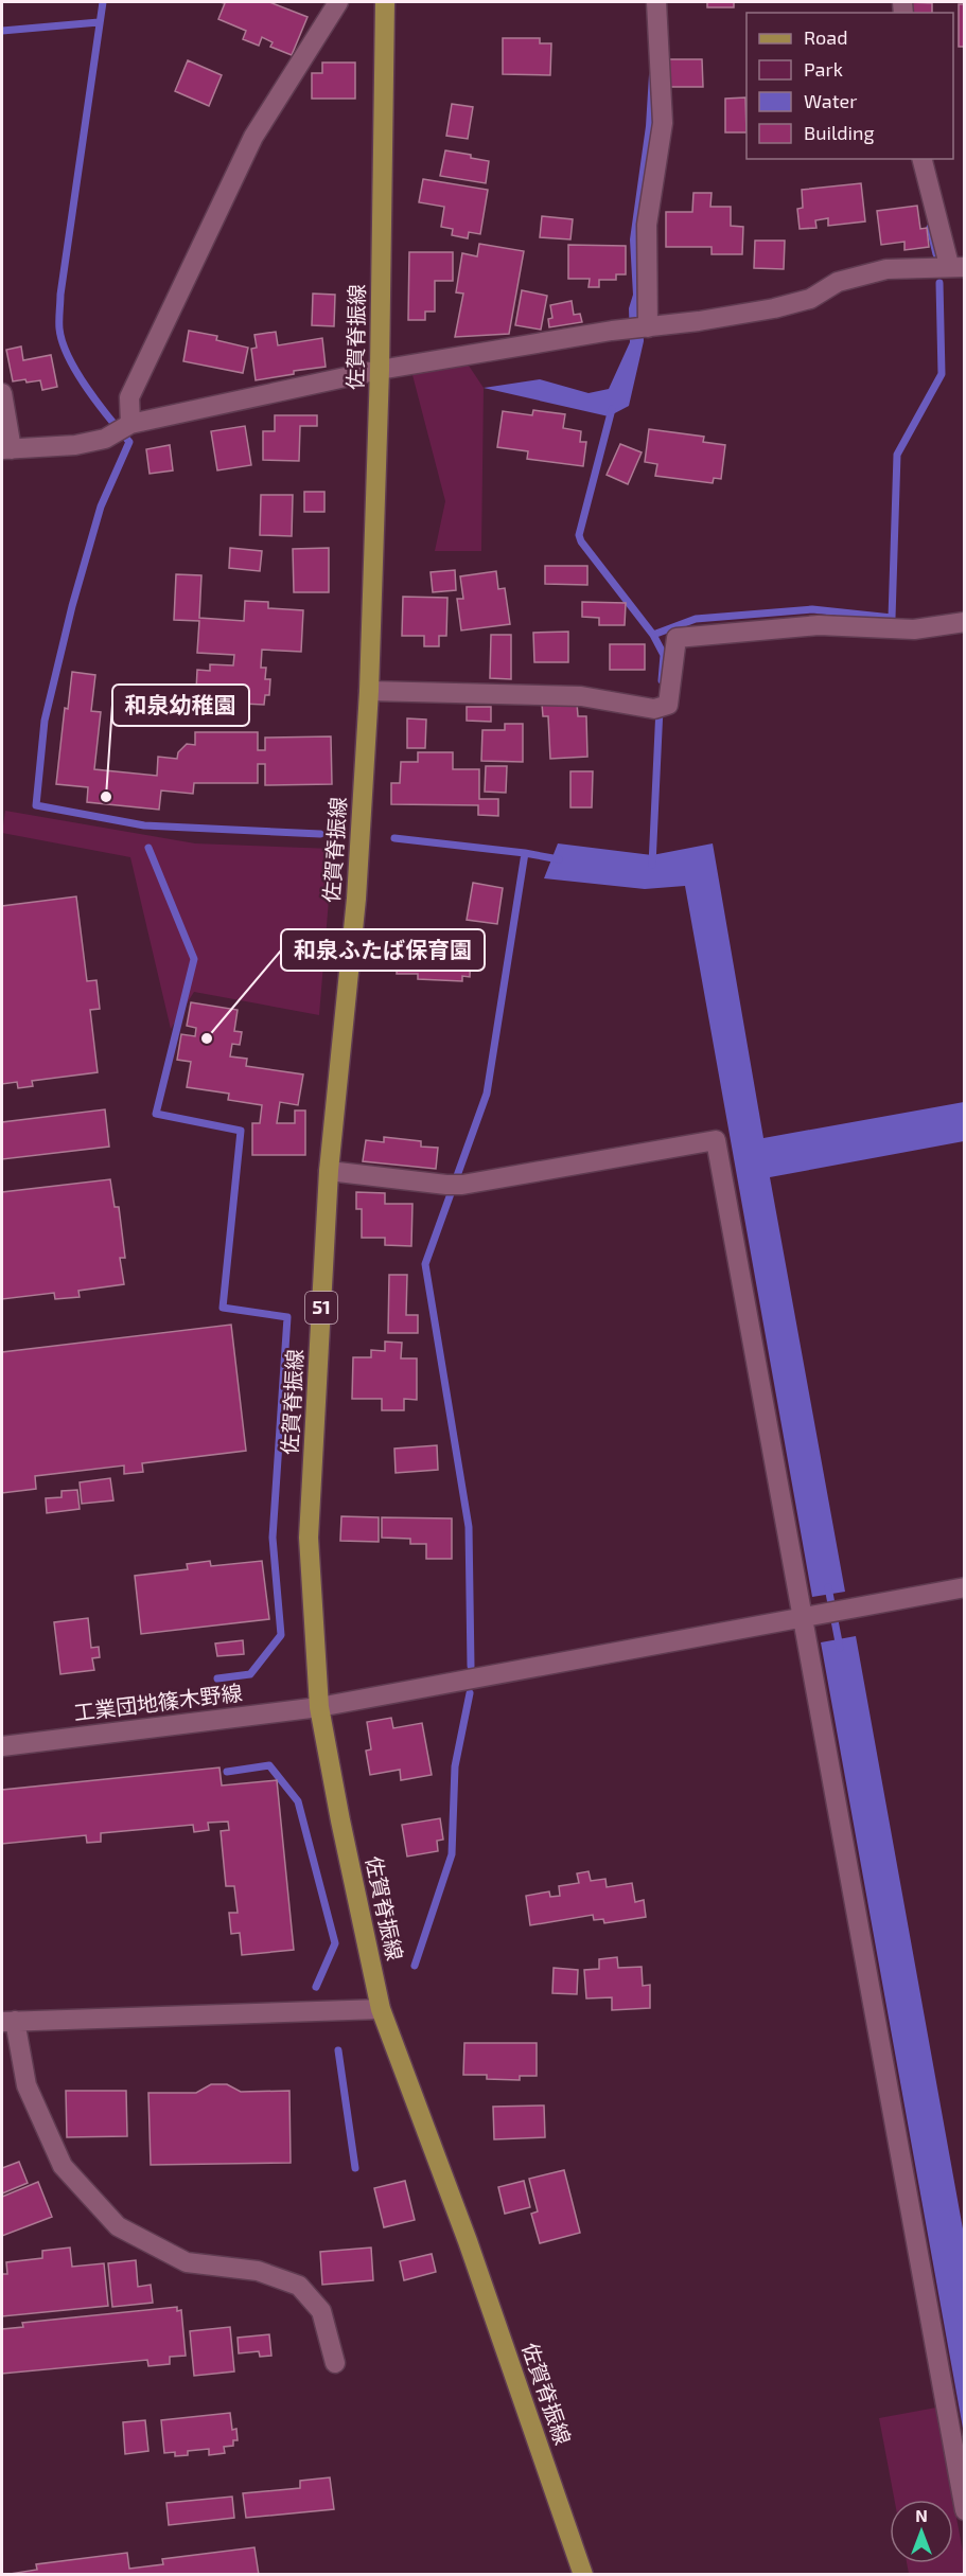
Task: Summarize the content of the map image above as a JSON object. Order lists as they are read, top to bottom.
{
  "streets": {
    "main road": ["佐賀脊振線", "51"],
    "street": ["工業団地篠木野線"]
  },
  "crossings": [
    ["佐賀脊振線", "工業団地篠木野線"]
  ],
  "places": ["和泉幼稚園", "和泉ふたば保育園"],
  "legend": [
    "Road",
    "Park",
    "Water",
    "Building"
  ],
  "north": "top"
}
